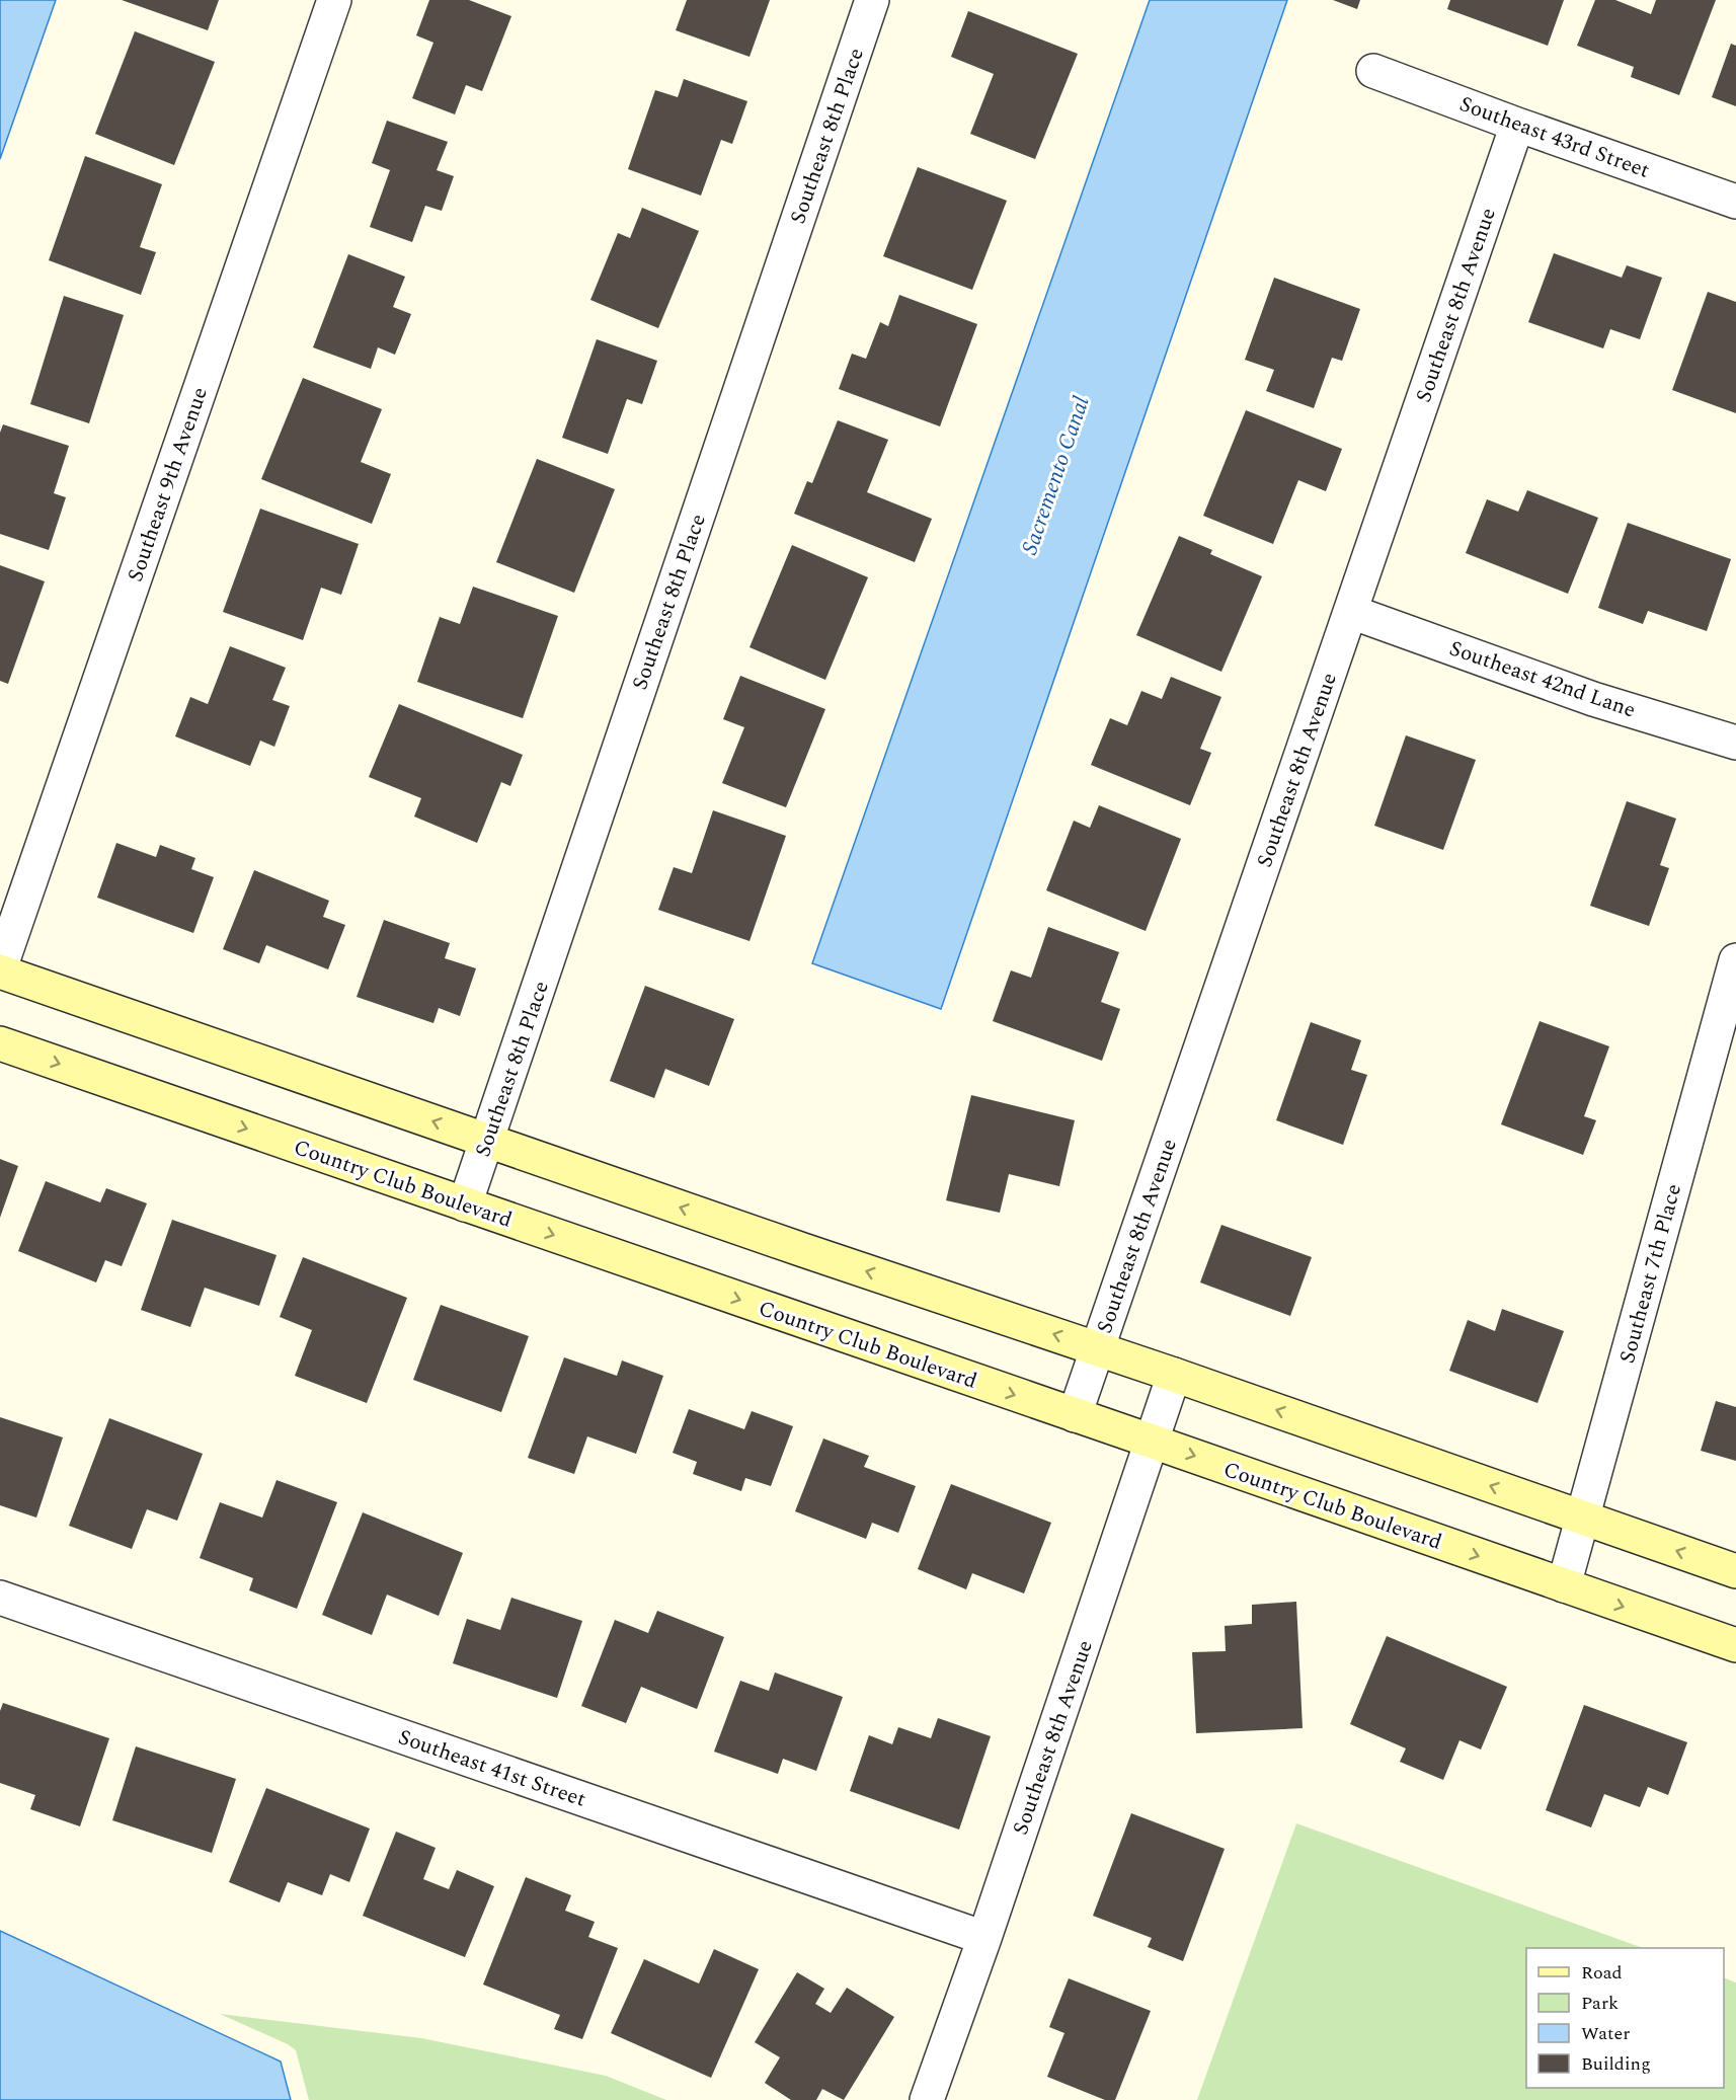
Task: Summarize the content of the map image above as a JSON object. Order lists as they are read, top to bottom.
{
  "streets": {
    "main road": ["Country Club Boulevard"],
    "street": [
      "Southeast 8th Place",
      "Southeast 43rd Street",
      "Southeast 8th Avenue",
      "Southeast 9th Avenue",
      "Southeast 42nd Lane",
      "Southeast 7th Place",
      "Southeast 41st Street"
    ]
  },
  "crossings": [
    ["Southeast 8th Place", "Country Club Boulevard"],
    ["Southeast 43rd Street", "Southeast 8th Avenue"],
    ["Southeast 8th Avenue", "Southeast 42nd Lane"],
    ["Southeast 8th Avenue", "Country Club Boulevard"],
    ["Southeast 8th Avenue", "Southeast 41st Street"],
    ["Country Club Boulevard", "Southeast 7th Place"]
  ],
  "water": ["Sacremento Canal"],
  "legend": [
    "Road",
    "Park",
    "Water",
    "Building"
  ]
}
